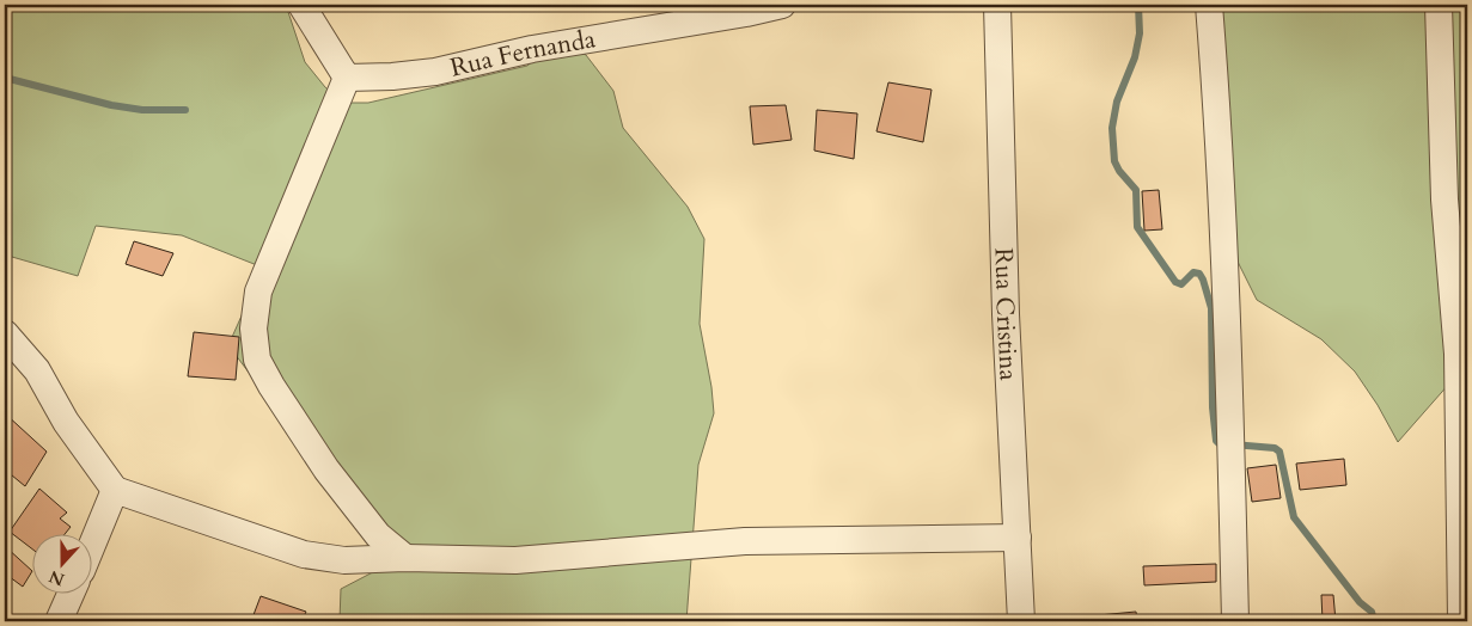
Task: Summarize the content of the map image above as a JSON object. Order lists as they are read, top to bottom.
{
  "streets": {
    "street": ["Rua Fernanda", "Rua Cristina"]
  },
  "north": "bottom"
}
